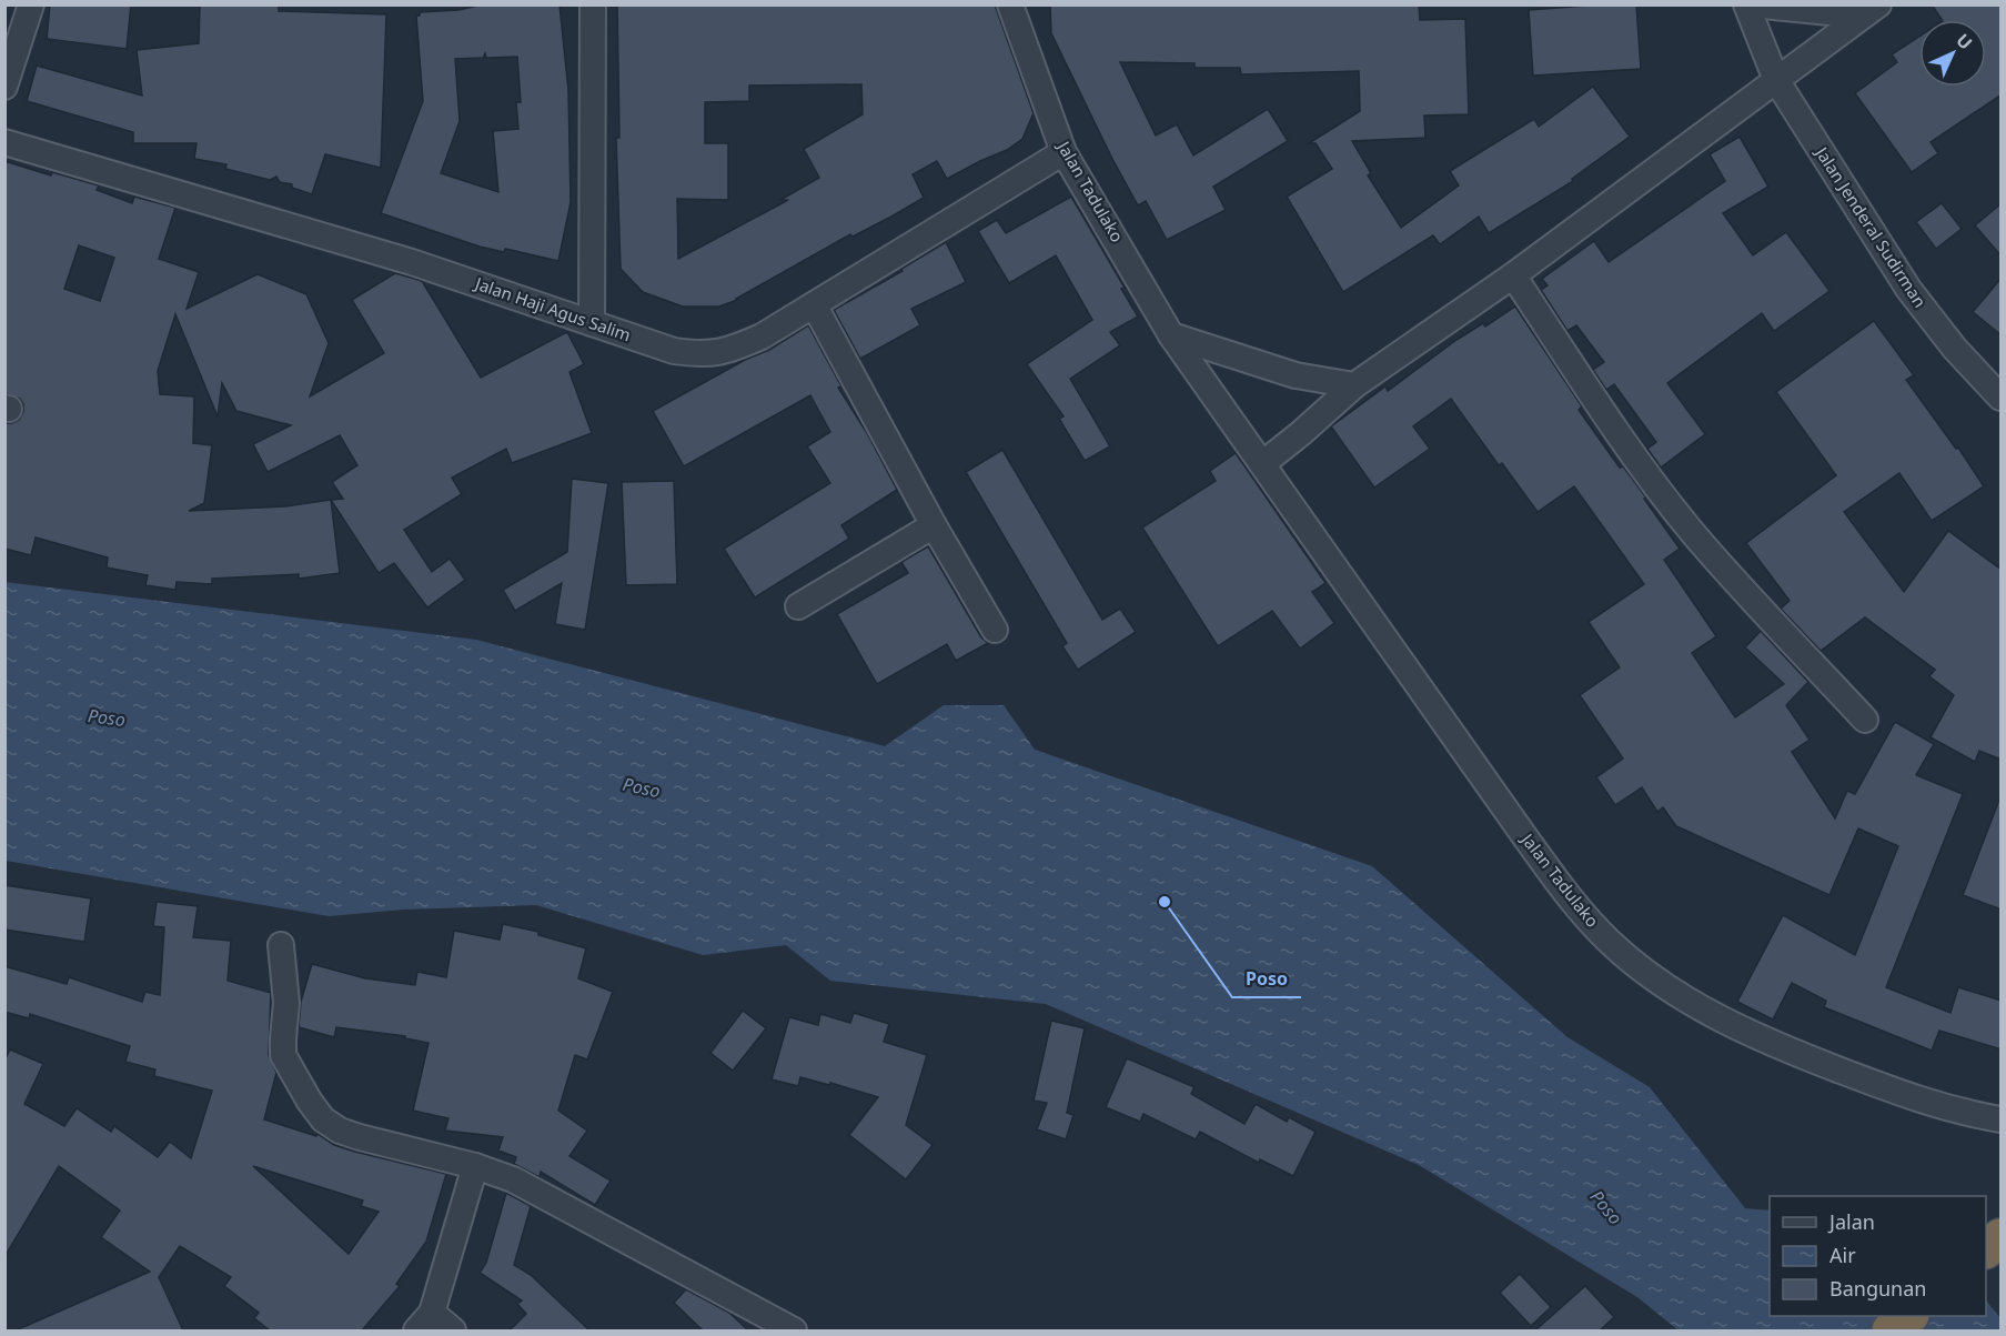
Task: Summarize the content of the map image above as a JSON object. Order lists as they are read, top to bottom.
{
  "streets": {
    "street": ["Jalan Tadulako", "Jalan Jenderal Sudirman", "Jalan Haji Agus Salim"]
  },
  "crossings": [
    ["Jalan Tadulako", "Jalan Haji Agus Salim"]
  ],
  "water": ["Poso"],
  "places": ["Poso"],
  "legend": ["Jalan", "Air", "Bangunan"],
  "north": "top right"
}
